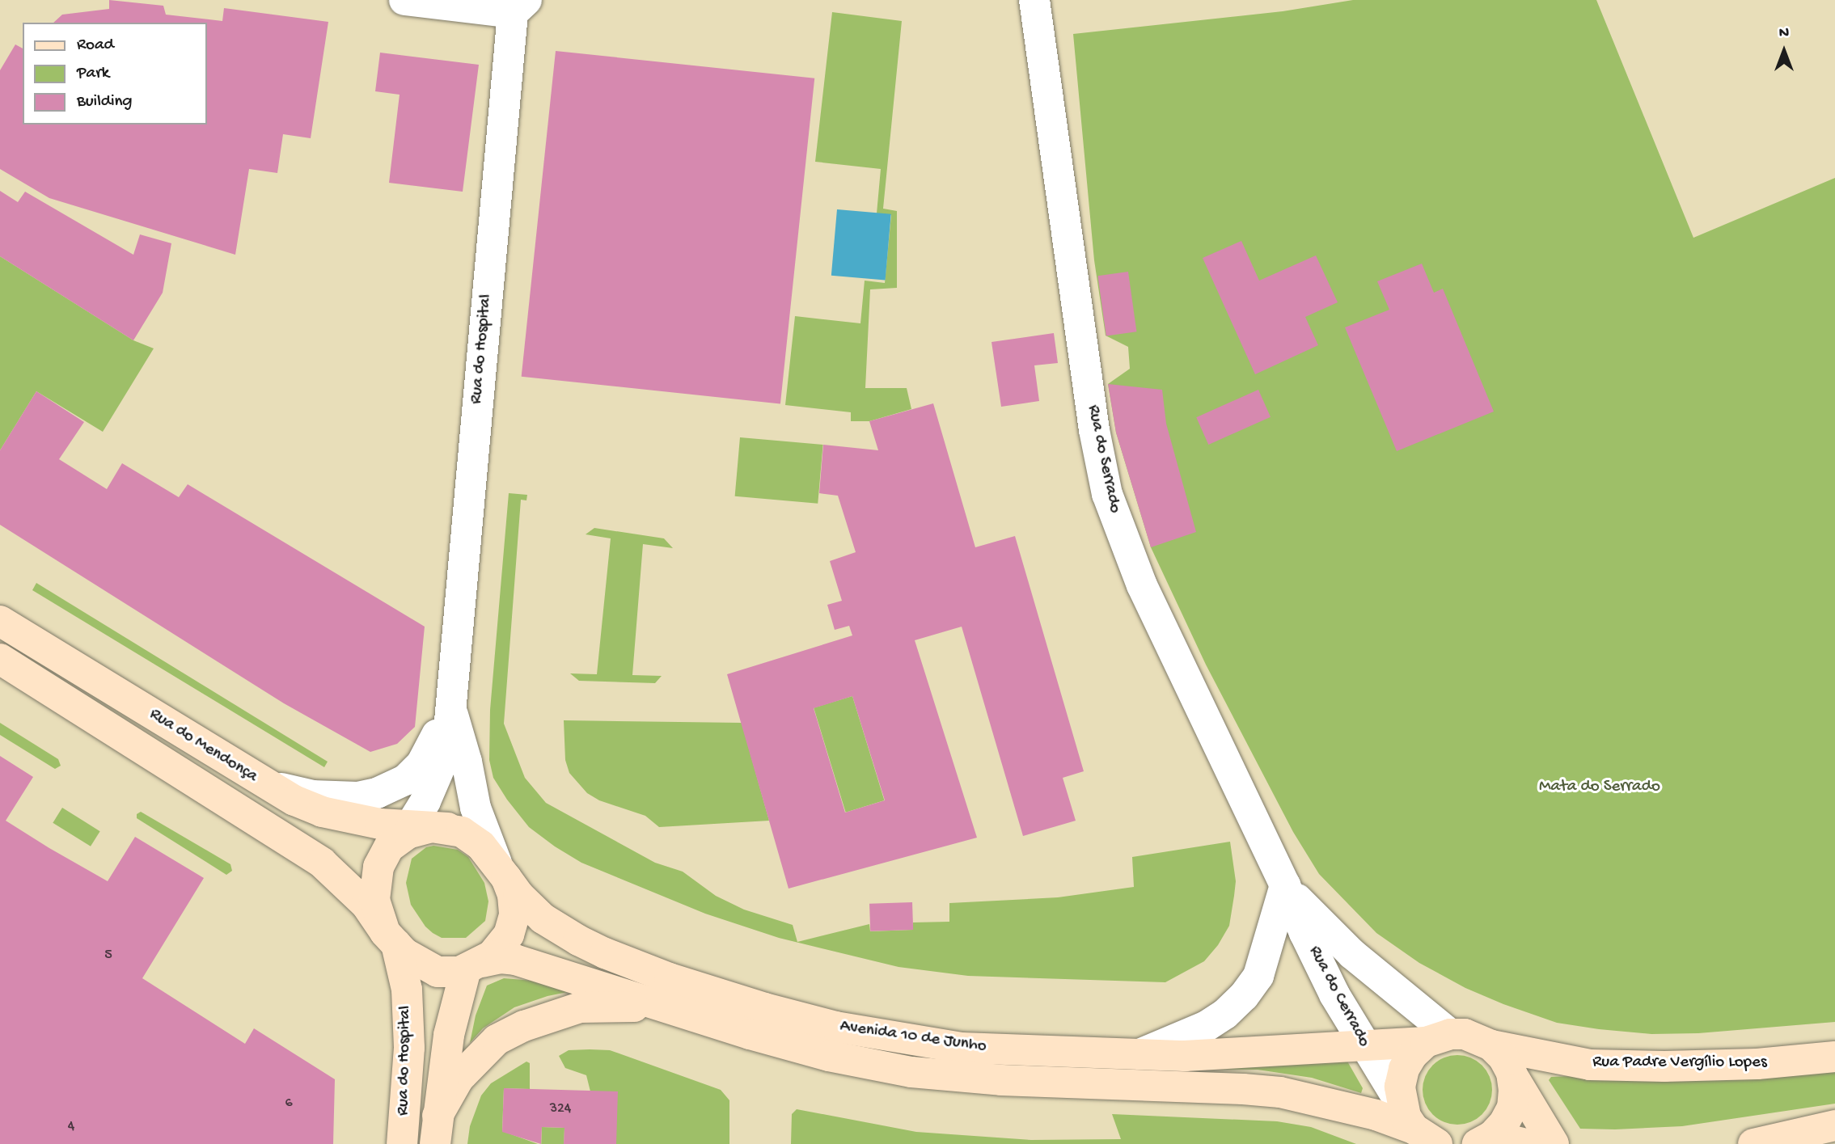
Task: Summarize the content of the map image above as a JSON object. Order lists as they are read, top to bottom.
{
  "streets": {
    "main road": [
      "Rua do Hospital",
      "Rua do Mendonça",
      "Avenida 10 de Junho",
      "Rua Padre Vergílio Lopes"
    ],
    "street": ["Rua do Serrado", "Rua do Cerrado"]
  },
  "crossings": [
    ["Rua do Hospital", "Rua do Mendonça"],
    ["Rua do Hospital", "Avenida 10 de Junho"],
    ["Rua do Serrado", "Rua do Cerrado"],
    ["Rua do Mendonça", "Avenida 10 de Junho"],
    ["Rua do Cerrado", "Avenida 10 de Junho"],
    ["Avenida 10 de Junho", "Rua Padre Vergílio Lopes"]
  ],
  "parks": ["Mata do Serrado"],
  "house_numbers": [
    "5",
    "6",
    "324",
    "4"
  ],
  "legend": ["Road", "Park", "Building"],
  "north": "top"
}
